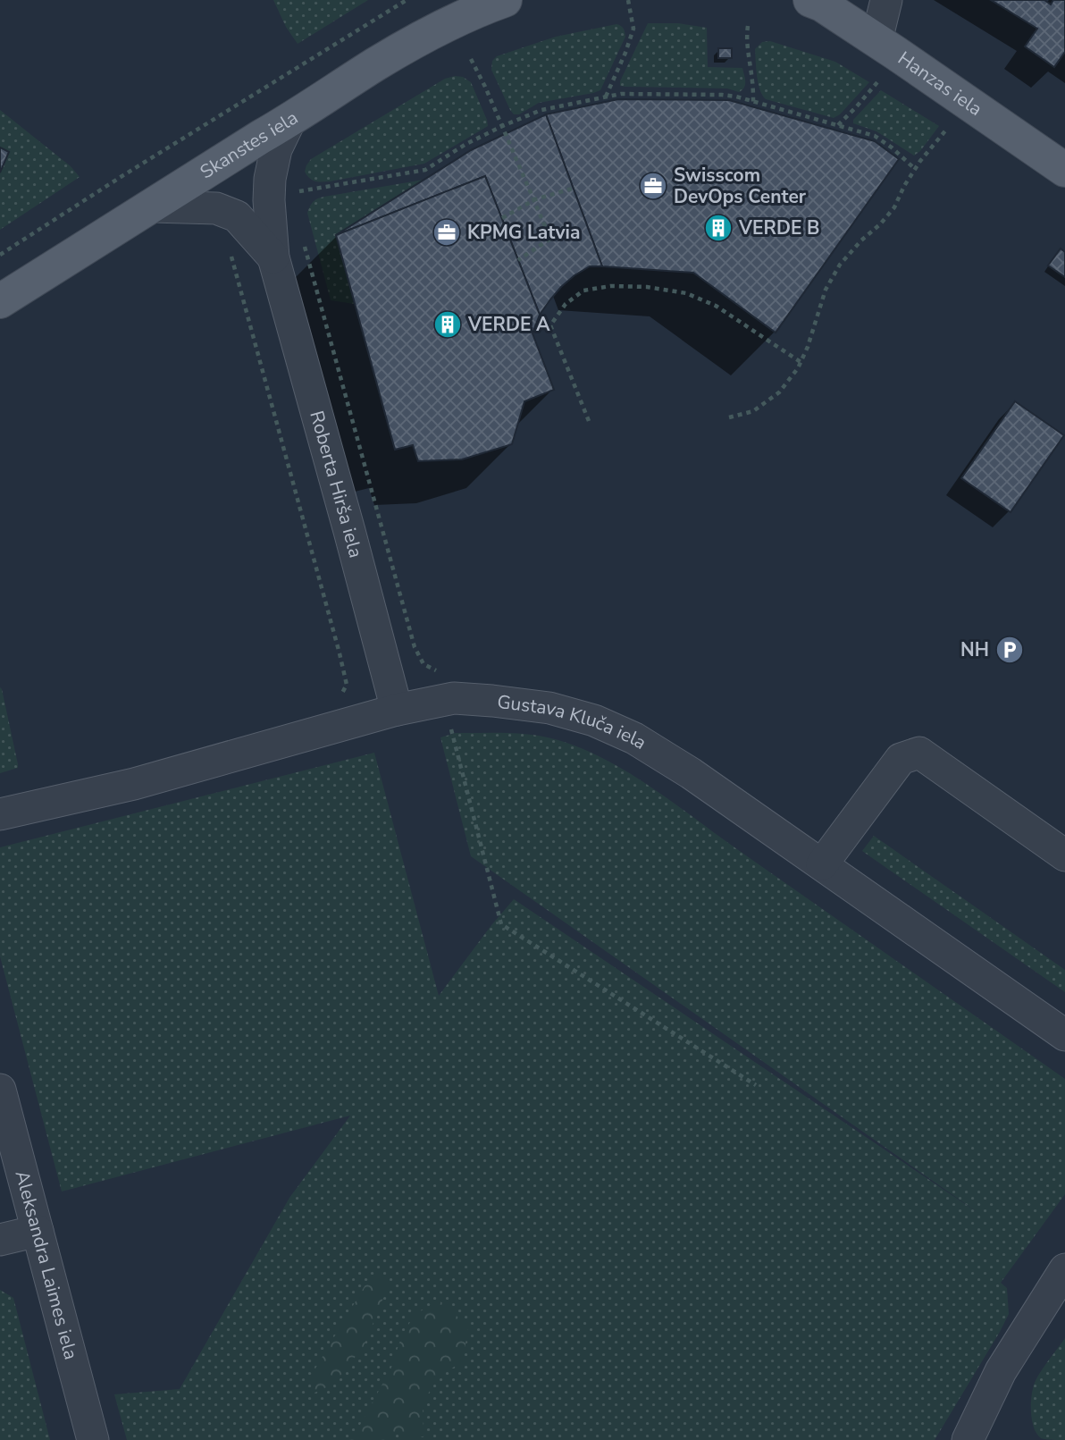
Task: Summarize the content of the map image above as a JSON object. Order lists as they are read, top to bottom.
{
  "streets": {
    "main road": ["Hanzas iela", "Skanstes iela"],
    "street": ["Roberta Hirša iela", "Gustava Kluča iela", "Aleksandra Laimes iela"]
  },
  "crossings": [
    ["Skanstes iela", "Roberta Hirša iela"],
    ["Roberta Hirša iela", "Gustava Kluča iela"]
  ],
  "places": {
    "office": ["Swisscom DevOps Center", "KPMG Latvia"],
    "building": ["VERDE B", "VERDE A"],
    "parking": ["NH"]
  }
}
